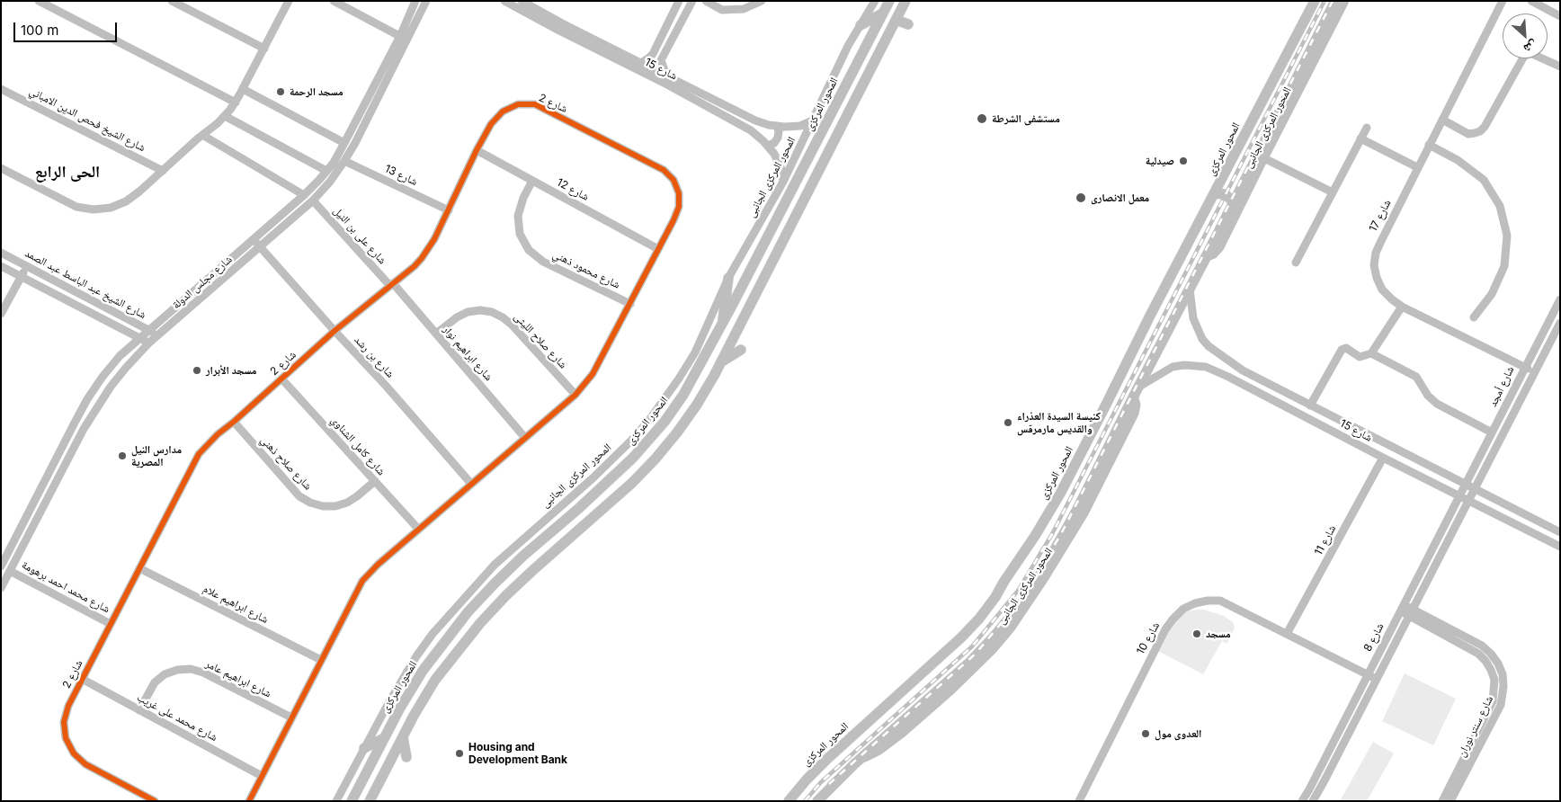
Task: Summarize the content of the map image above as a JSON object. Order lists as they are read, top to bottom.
{
  "streets": {
    "main road": ["المحور المركزى"],
    "street": [
      "شارع 15",
      "شارع 2",
      "شارع الشيخ فحص الدين الامباني",
      "المحور المركزى الجانبى",
      "شارع 13",
      "شارع 12",
      "شارع 17",
      "شارع على بن النيل",
      "شارع محمود ذهني",
      "شارع مجلس الدولة",
      "شارع الشيخ عبد الباسط عبد الصمد",
      "شارع صلاح الليثى",
      "شارع ابراهيم نوار",
      "شارع بن رشد",
      "شارع أمجد",
      "شارع كامل الشناوي",
      "شارع صلاح ذهني",
      "شارع 11",
      "شارع محمد احمد برهومة",
      "شارع ابراهيم علام",
      "شارع 8",
      "شارع 10",
      "شارع ابراهيم عامر",
      "شارع محمد على غريب",
      "شارع سنتر نوران"
    ]
  },
  "crossings": [
    ["شارع 15", "المحور المركزى الجانبى"],
    ["شارع 15", "شارع أمجد"],
    ["شارع 15", "شارع 11"],
    ["شارع 15", "شارع 8"],
    ["شارع 2", "شارع 13"],
    ["شارع 2", "شارع 12"],
    ["شارع 2", "شارع على بن النيل"],
    ["شارع 2", "شارع محمود ذهني"],
    ["شارع 2", "شارع صلاح الليثى"],
    ["شارع 2", "شارع ابراهيم نوار"],
    ["شارع 2", "شارع بن رشد"],
    ["شارع 2", "شارع كامل الشناوي"],
    ["شارع 2", "شارع صلاح ذهني"],
    ["شارع 2", "شارع محمد احمد برهومة"],
    ["شارع 2", "شارع ابراهيم علام"],
    ["شارع 2", "شارع ابراهيم عامر"],
    ["شارع 2", "شارع محمد على غريب"],
    ["شارع 13", "شارع مجلس الدولة"],
    ["شارع 12", "شارع محمود ذهني"],
    ["شارع 17", "شارع أمجد"],
    ["شارع على بن النيل", "شارع مجلس الدولة"],
    ["شارع على بن النيل", "شارع ابراهيم نوار"],
    ["شارع مجلس الدولة", "شارع الشيخ عبد الباسط عبد الصمد"],
    ["شارع مجلس الدولة", "شارع بن رشد"],
    ["شارع مجلس الدولة", "شارع محمد احمد برهومة"],
    ["شارع صلاح الليثى", "شارع ابراهيم نوار"],
    ["شارع أمجد", "شارع 8"],
    ["شارع كامل الشناوي", "شارع صلاح ذهني"],
    ["شارع 11", "شارع 10"],
    ["شارع 8", "شارع 10"],
    ["شارع 8", "شارع سنتر نوران"],
    ["شارع ابراهيم عامر", "شارع محمد على غريب"]
  ],
  "districts": ["الحى الرابع"],
  "places": [
    "مسجد الرحمة",
    "مستشفى الشرطة",
    "صيدلية",
    "معمل الانصارى",
    "مسجد الأبرار",
    "كنيسة السيدة العذراء والقديس مارمرقس",
    "مدارس النيل المصرية",
    "مسجد",
    "العدوى مول",
    "Housing and Development Bank"
  ],
  "scale_bar": "100 m",
  "north": "bottom right"
}
